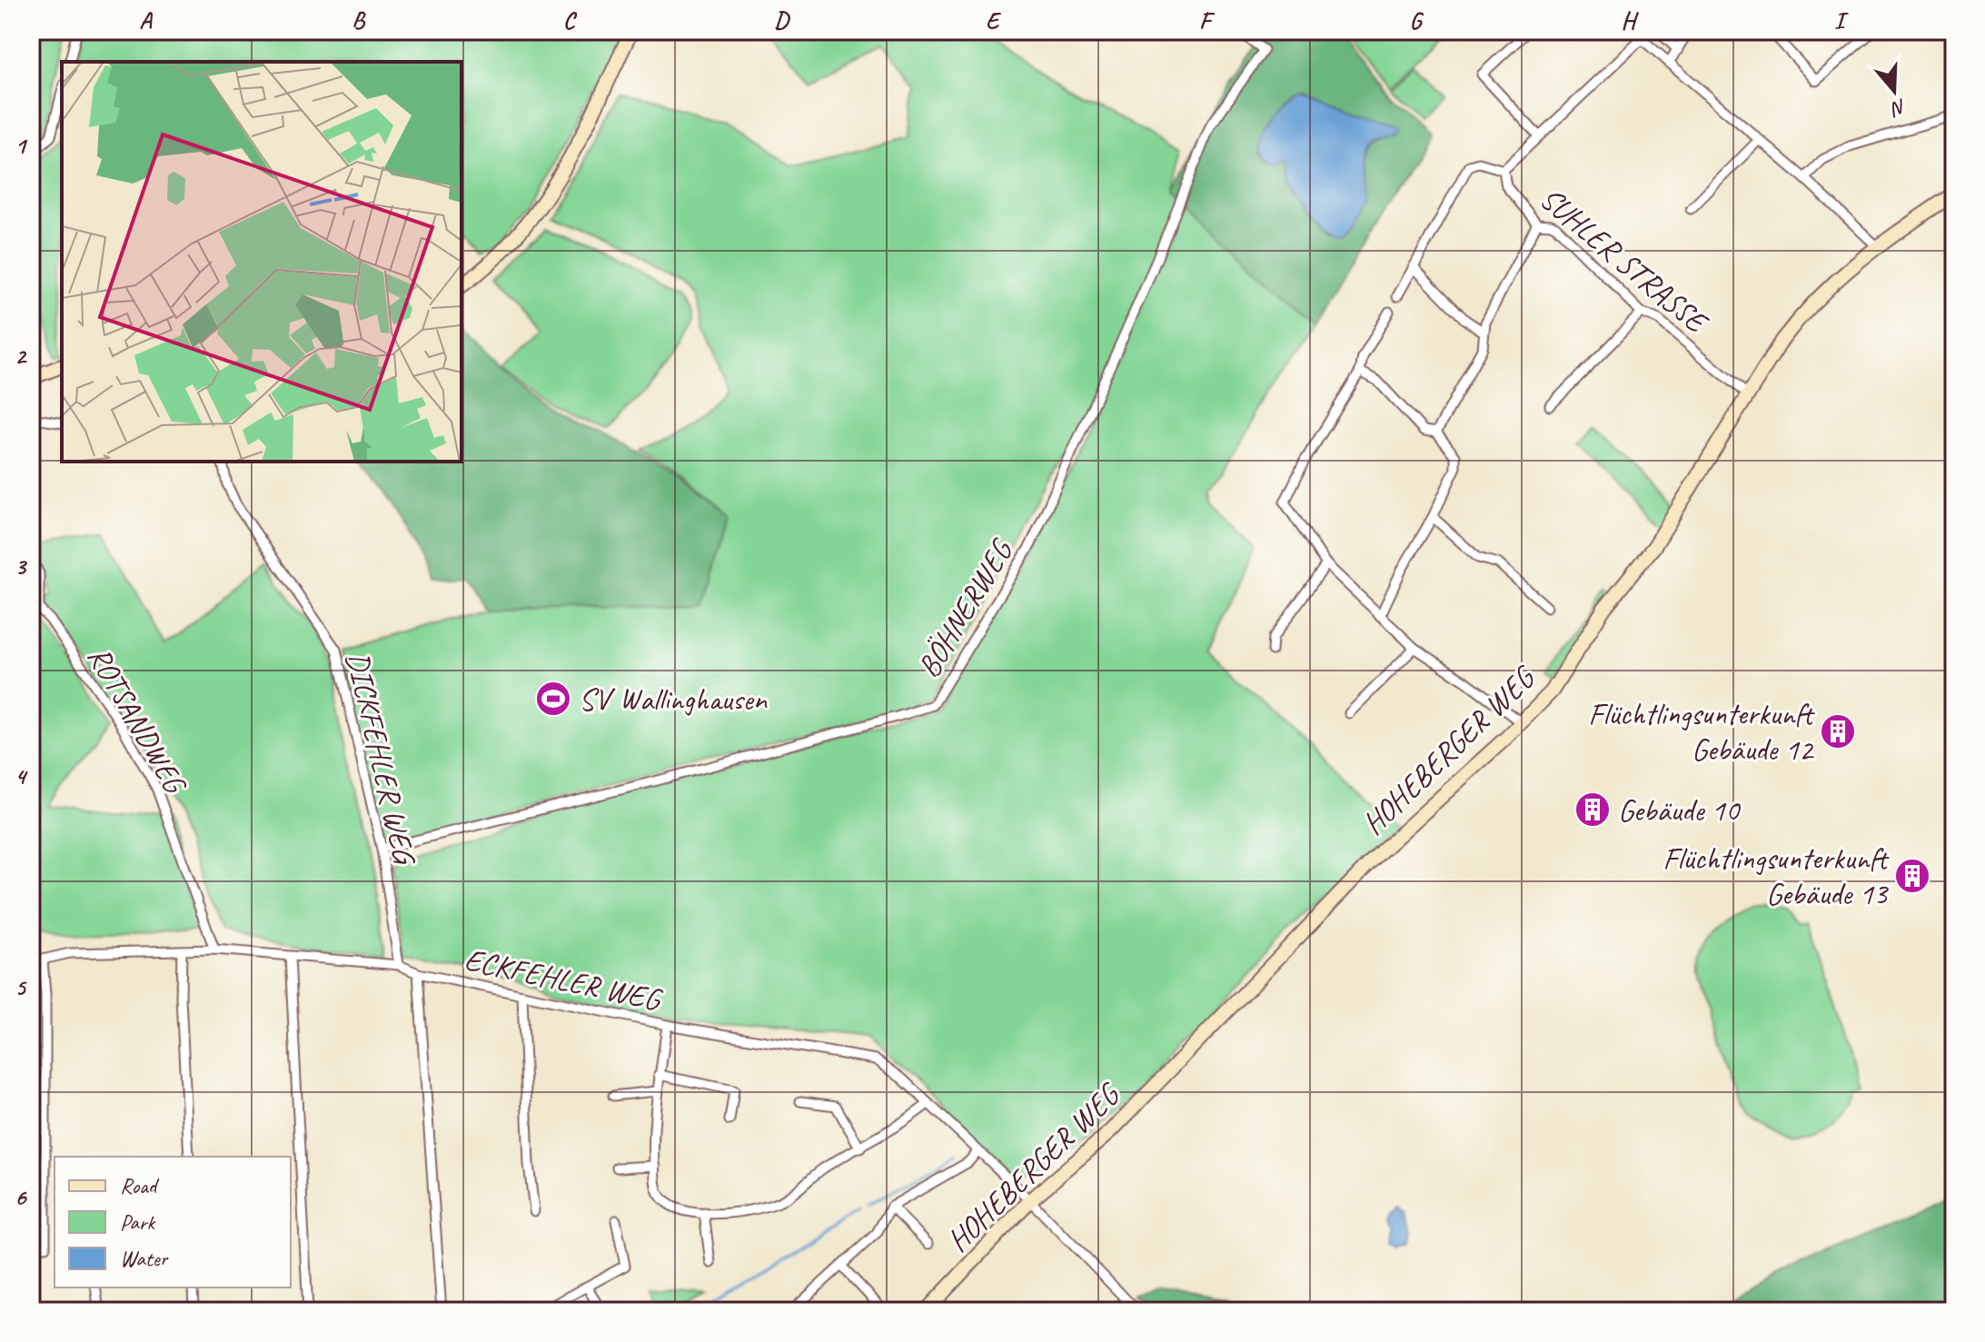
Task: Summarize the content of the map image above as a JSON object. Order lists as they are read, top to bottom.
{
  "streets": {
    "street": [
      "SUHLER STRASSE",
      "BÖHNERWEG",
      "ROTSANDWEG",
      "HOHEBERGER WEG",
      "DICKFEHLER WEG",
      "ECKFEHLER WEG"
    ]
  },
  "crossings": [
    ["SUHLER STRASSE", "HOHEBERGER WEG"],
    ["BÖHNERWEG", "DICKFEHLER WEG"],
    ["ROTSANDWEG", "ECKFEHLER WEG"],
    ["HOHEBERGER WEG", "ECKFEHLER WEG"],
    ["DICKFEHLER WEG", "ECKFEHLER WEG"]
  ],
  "places": {
    "sports": ["SV Wallinghausen"],
    "building": ["Flüchtlingsunterkunft Gebäude 12", "Gebäude 10", "Flüchtlingsunterkunft Gebäude 13"]
  },
  "legend": ["Road", "Park", "Water"],
  "north": "bottom",
  "grid": {
    "columns": [
      "A",
      "B",
      "C",
      "D",
      "E",
      "F",
      "G",
      "H",
      "I"
    ],
    "rows": [
      "1",
      "2",
      "3",
      "4",
      "5",
      "6"
    ]
  }
}
